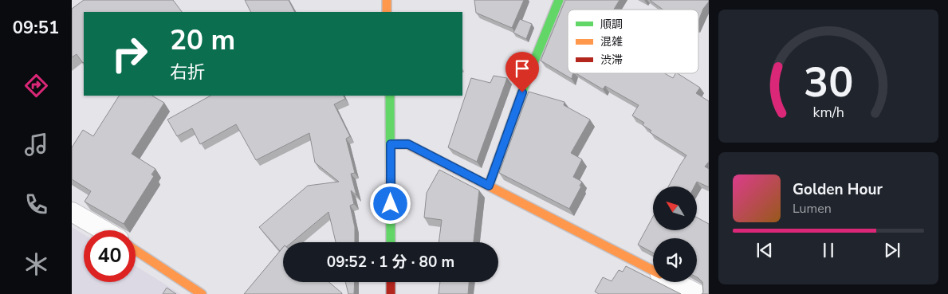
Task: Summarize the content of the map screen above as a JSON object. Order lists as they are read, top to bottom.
{
  "legend": ["順調", "混雑", "渋滞"],
  "north": "top left",
  "page": {
    "tabs": "09:51",
    "turn": ["20 m", "右折"],
    "song": ["Golden Hour", "Lumen"],
    "limit": "40",
    "trip": "09:52 · 1 分 · 80 m",
    "gauge": ["30", "km/h"]
  }
}
